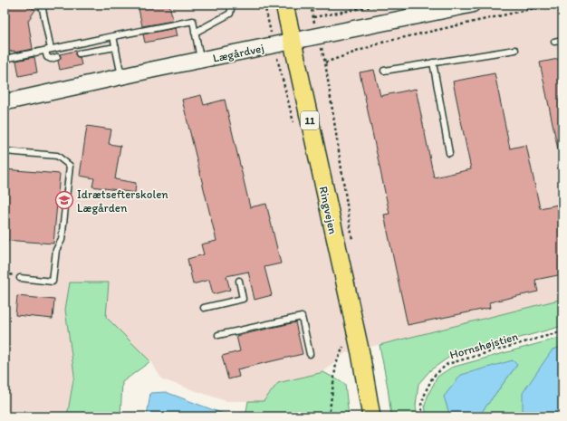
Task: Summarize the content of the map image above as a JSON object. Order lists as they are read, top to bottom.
{
  "streets": {
    "main road": ["11", "Ringvejen"],
    "street": ["Lægårdvej"],
    "path": ["Hornshøjstien"]
  },
  "crossings": [
    ["Lægårdvej", "Ringvejen"]
  ],
  "places": {
    "school or university": ["Idrætsefterskolen Lægården"]
  }
}
